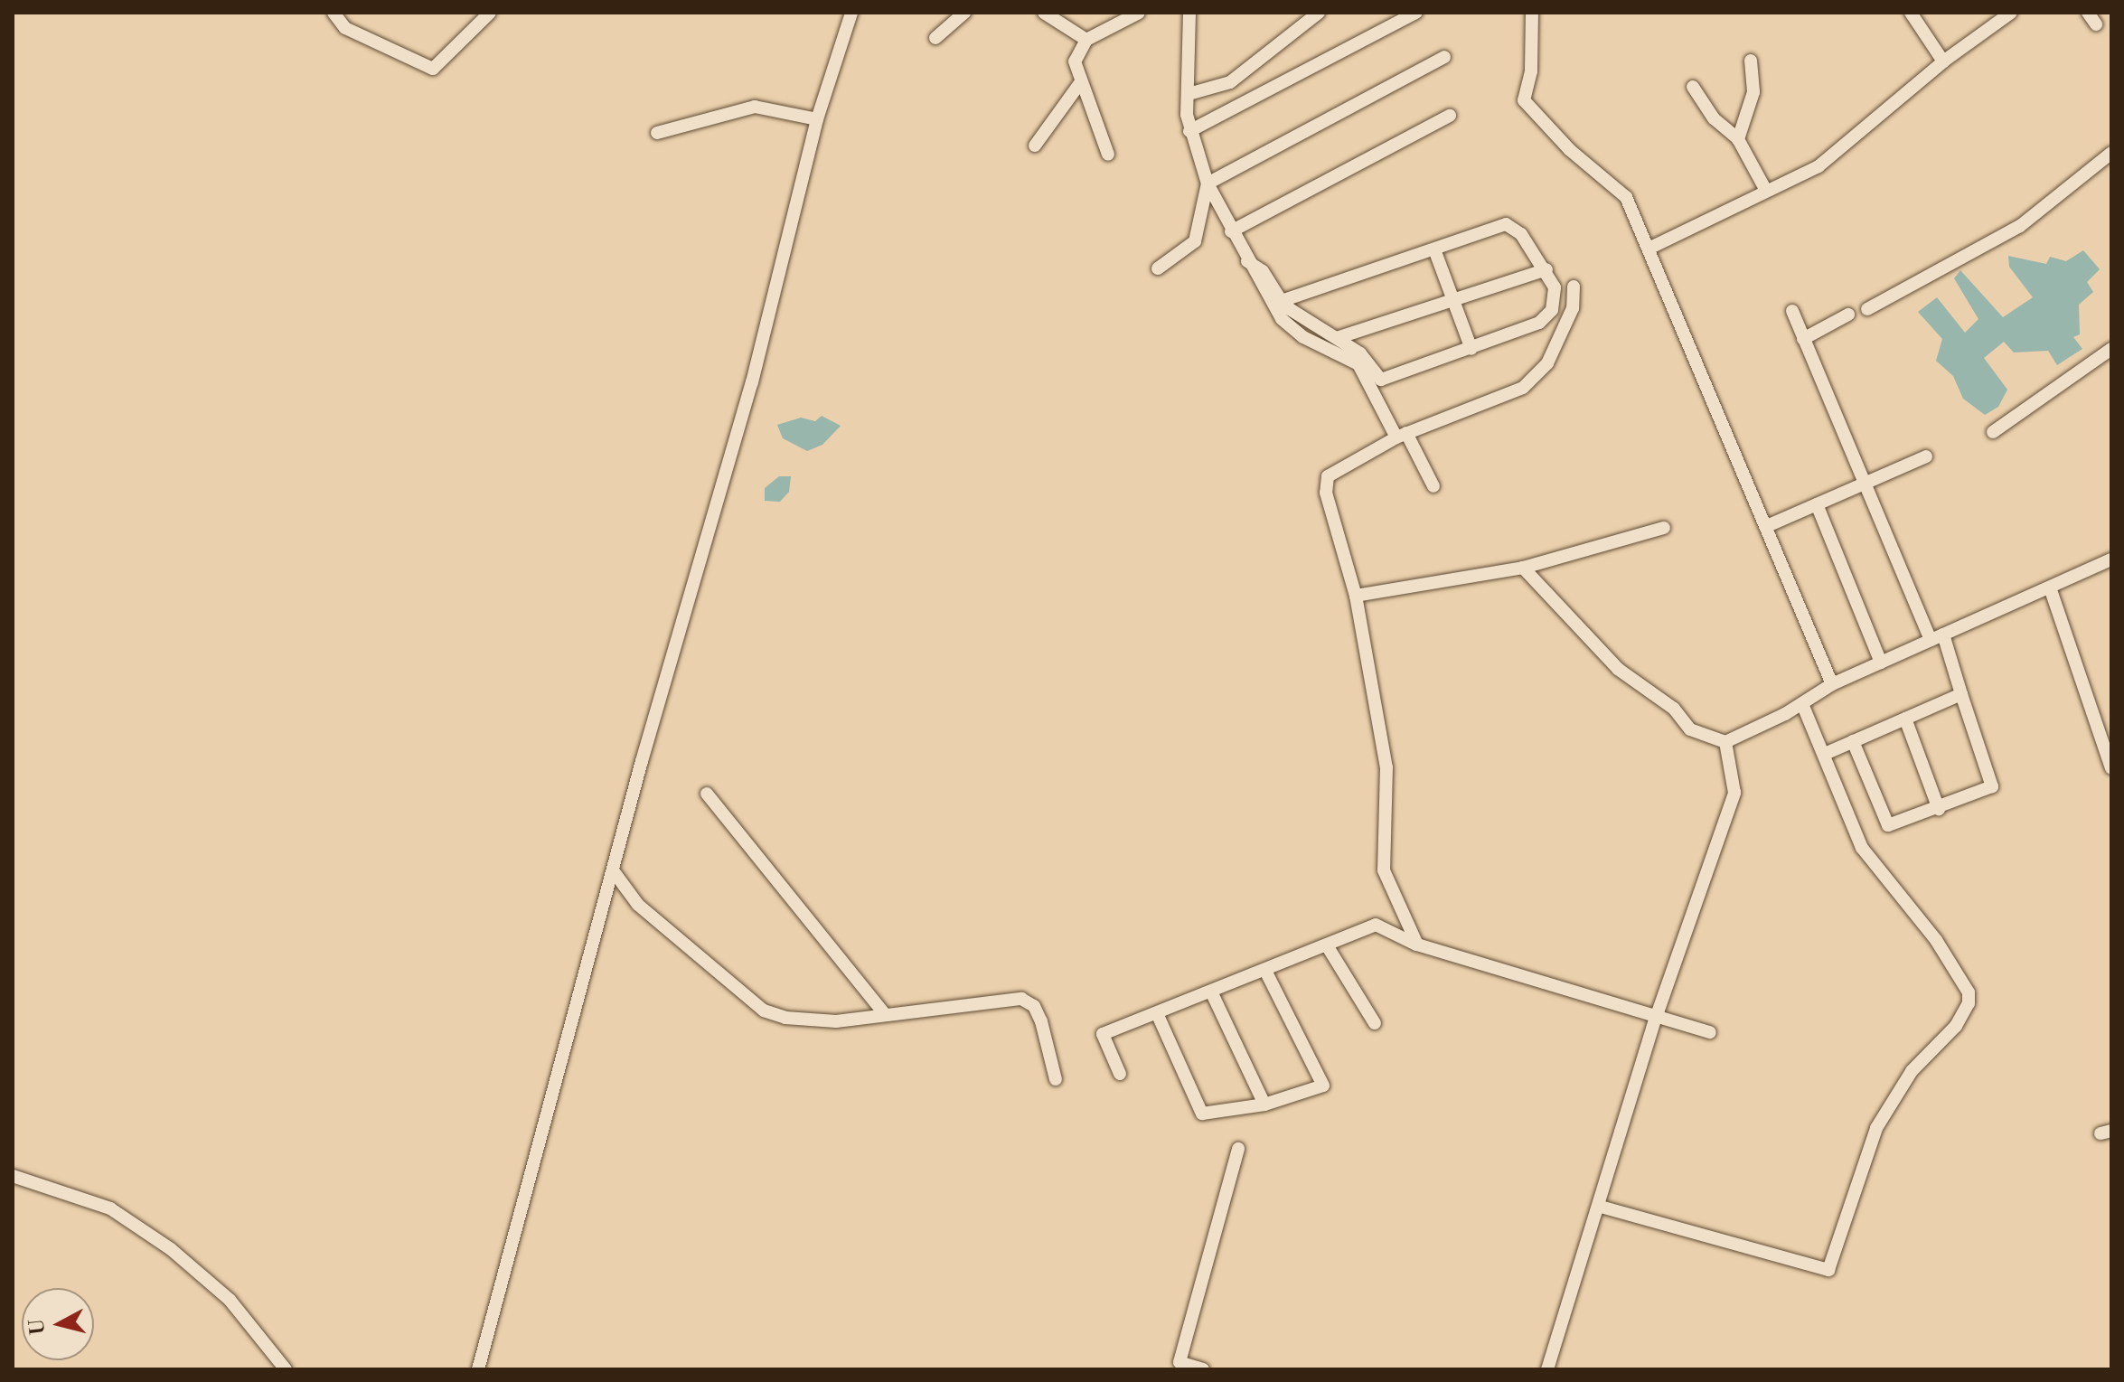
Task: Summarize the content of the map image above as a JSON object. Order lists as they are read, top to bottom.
{
  "north": "left"
}
